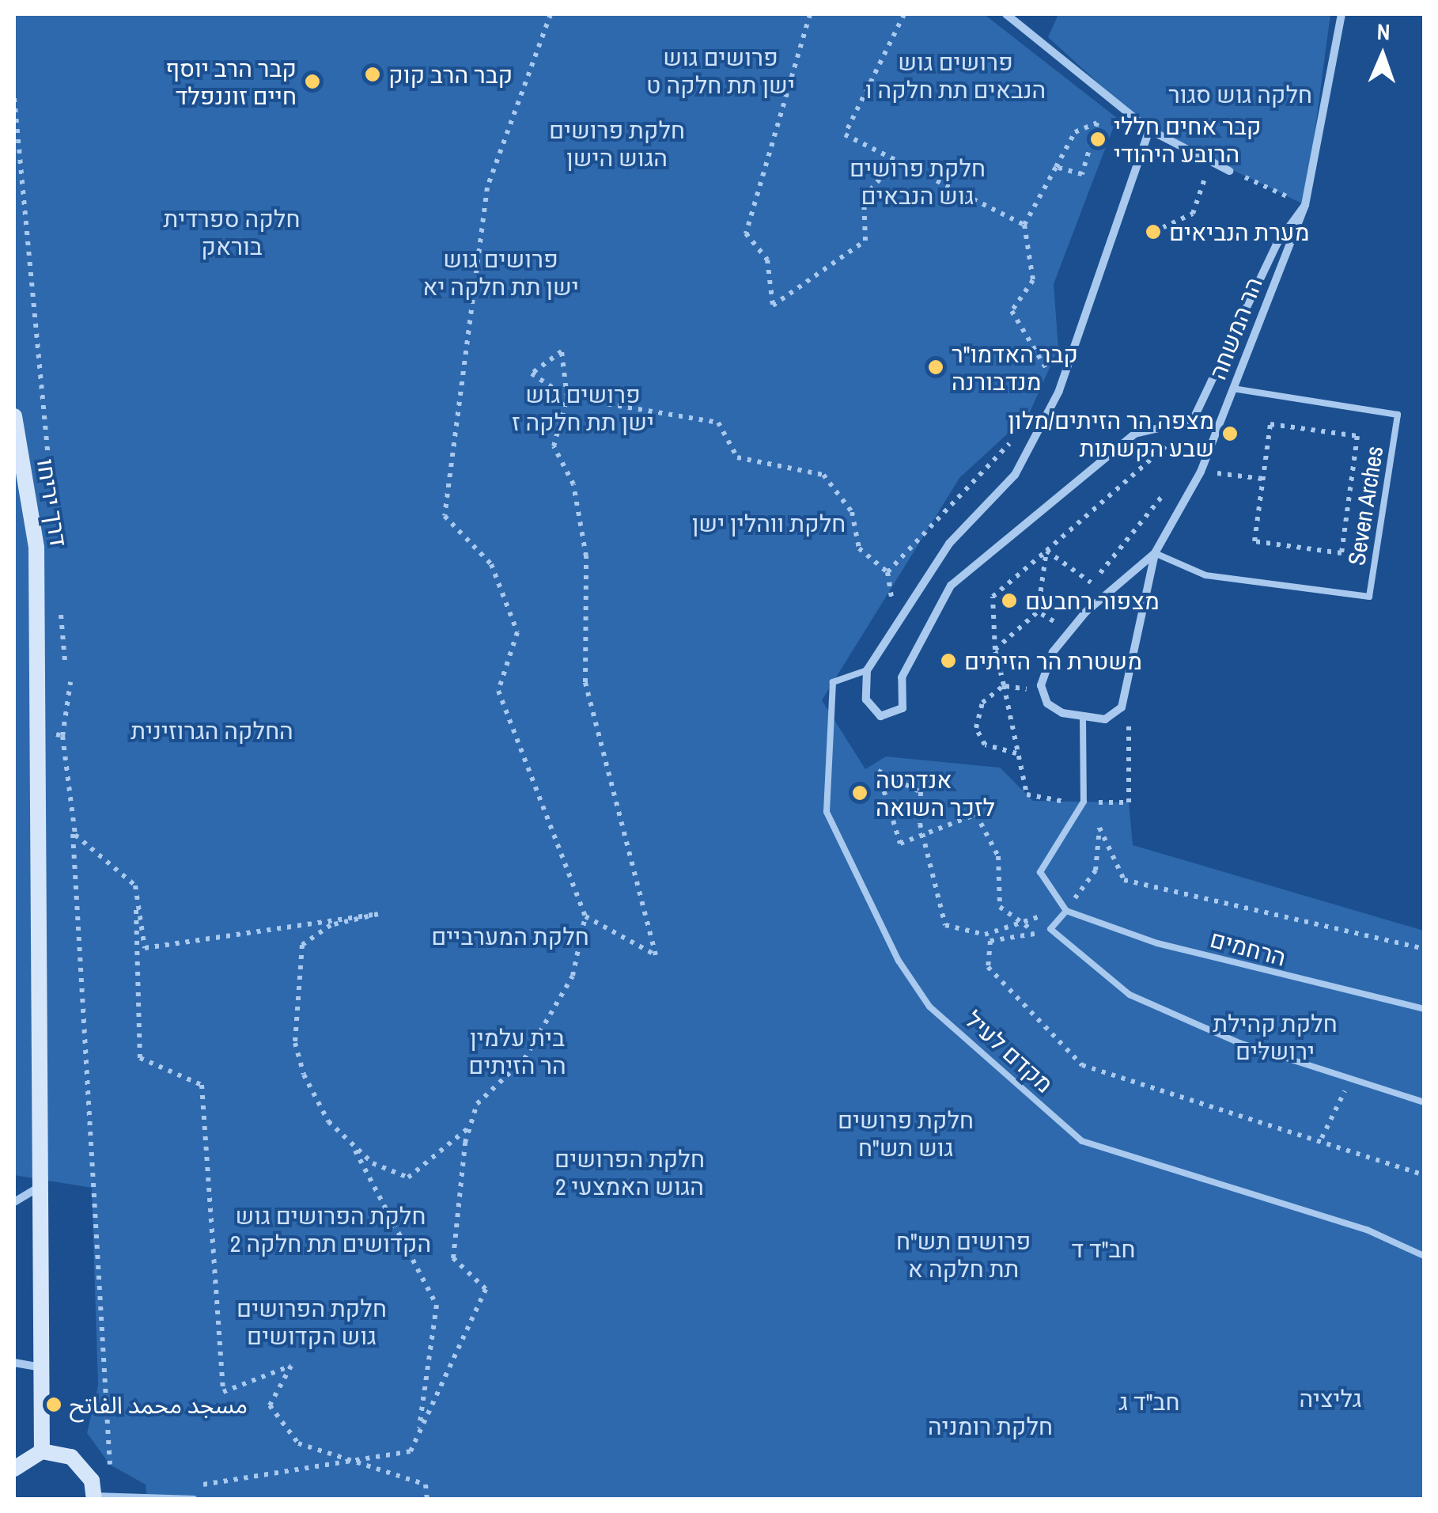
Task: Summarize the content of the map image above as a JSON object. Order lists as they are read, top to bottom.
{
  "streets": {
    "main road": ["דרך יריחו"],
    "street": ["הר המשחה"],
    "lane": ["Seven Arches", "הרחמים", "מקדם לעיל"]
  },
  "crossings": [
    ["הר המשחה", "Seven Arches"]
  ],
  "parks": [
    "פרושים גוש ישן תת חלקה ט",
    "פרושים גוש הנבאים תת חלקה ו",
    "חלקה גוש סגור",
    "חלקת פרושים הגוש הישן",
    "חלקת פרושים גוש הנבאים",
    "חלקה ספרדית בוראק",
    "פרושים גוש ישן תת חלקה יא",
    "פרושים גוש ישן תת חלקה ז",
    "חלקת ווהלין ישן",
    "החלקה הגרוזינית",
    "חלקת המערביים",
    "חלקת קהילת ירושלים",
    "בית עלמין הר הזיתים",
    "חלקת פרושים גוש תש\"ח",
    "חלקת הפרושים הגוש האמצעי 2",
    "חלקת הפרושים גוש הקדושים תת חלקה 2",
    "פרושים תש\"ח תת חלקה א",
    "חב\"ד ד",
    "חלקת הפרושים גוש הקדושים",
    "גליציה",
    "חב\"ד ג",
    "חלקת רומניה"
  ],
  "places": [
    "קבר הרב קוק",
    "קבר הרב יוסף חיים זוננפלד",
    "קבר אחים חללי הרובע היהודי",
    "מערת הנביאים",
    "קבר האדמו\"ר מנדבורנה",
    "מצפה הר הזיתים/מלון שבע הקשתות",
    "מצפור רחבעם",
    "משטרת הר הזיתים",
    "אנדרטה לזכר השואה",
    "مسجد محمد الفاتح"
  ],
  "north": "top"
}
